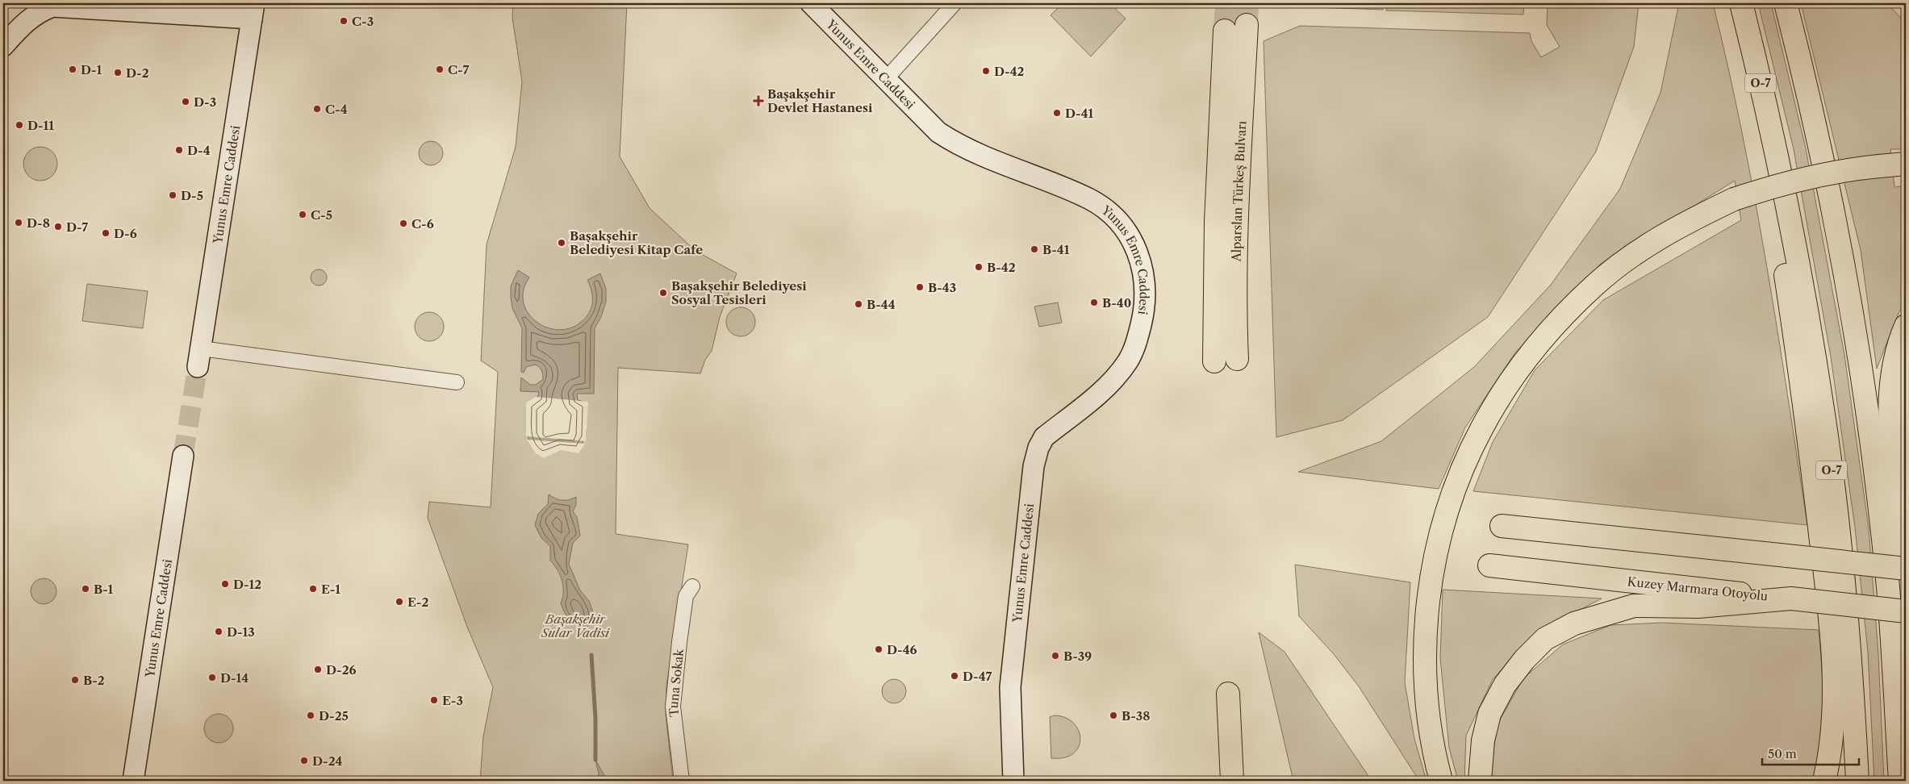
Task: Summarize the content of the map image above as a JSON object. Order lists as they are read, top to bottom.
{
  "streets": {
    "main road": ["O-7", "Alparslan Türkeş Bulvarı", "Kuzey Marmara Otoyolu"],
    "street": ["Yunus Emre Caddesi", "Tuna Sokak"]
  },
  "parks": ["Başakşehir Sular Vadisi"],
  "places": {
    "other": [
      "C-3",
      "D-1",
      "C-7",
      "D-42",
      "D-2",
      "D-3",
      "C-4",
      "D-41",
      "D-11",
      "D-4",
      "D-5",
      "C-5",
      "D-8",
      "C-6",
      "D-7",
      "D-6",
      "Başakşehir Belediyesi Kitap Cafe",
      "B-41",
      "B-42",
      "B-43",
      "Başakşehir Belediyesi Sosyal Tesisleri",
      "B-40",
      "B-44",
      "D-12",
      "B-1",
      "E-1",
      "E-2",
      "D-13",
      "D-46",
      "B-39",
      "D-26",
      "D-47",
      "D-14",
      "B-2",
      "E-3",
      "D-25",
      "B-38",
      "D-24"
    ],
    "health": ["Başakşehir Devlet Hastanesi"]
  },
  "scale_bar": "50 m"
}
